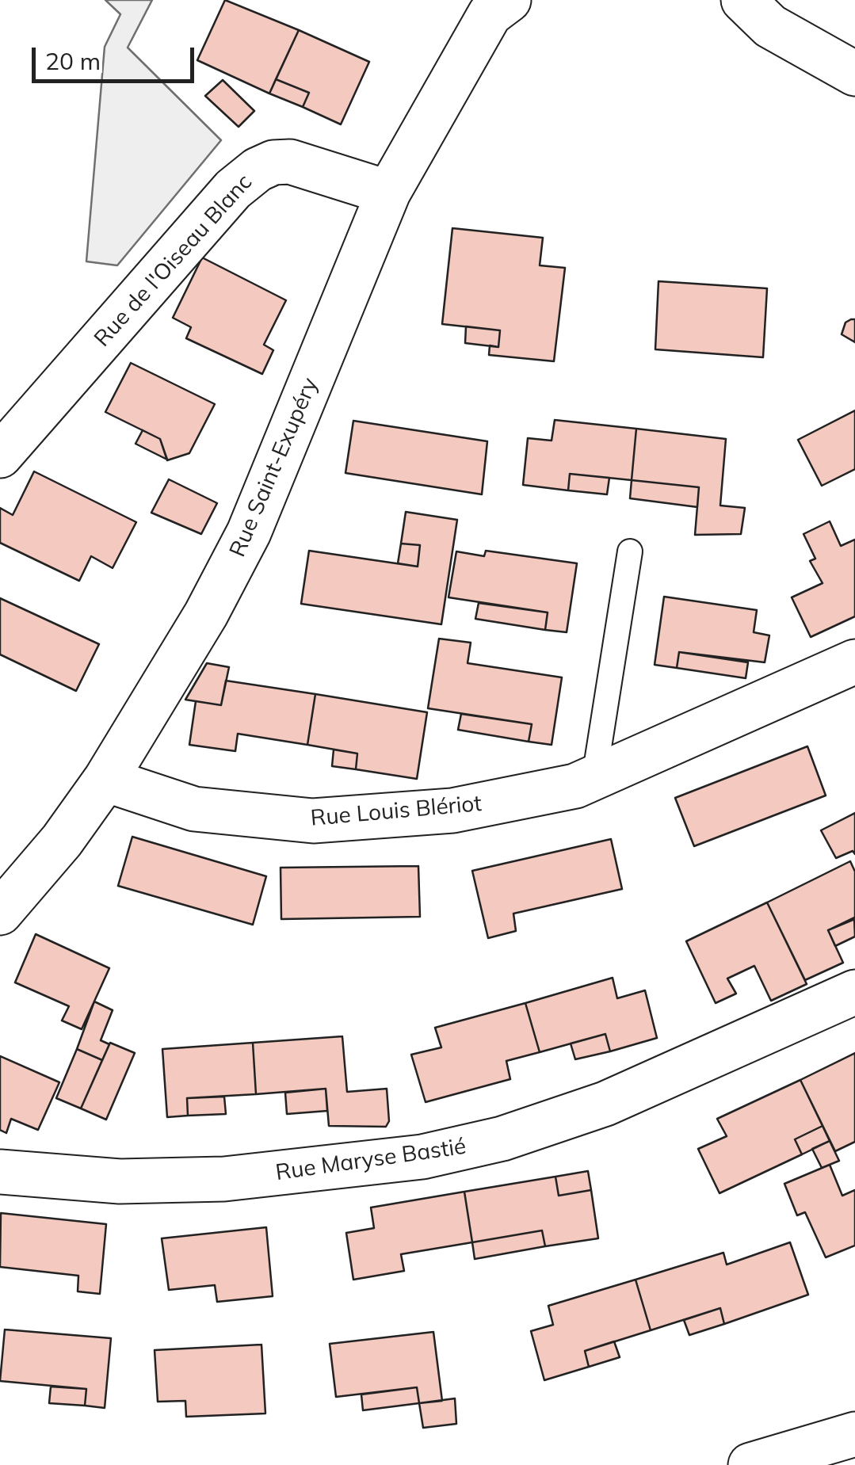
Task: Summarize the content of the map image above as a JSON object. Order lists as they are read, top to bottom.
{
  "streets": {
    "street": [
      "Rue de l'Oiseau Blanc",
      "Rue Saint-Exupéry",
      "Rue Louis Blériot",
      "Rue Maryse Bastié"
    ]
  },
  "crossings": [
    ["Rue de l'Oiseau Blanc", "Rue Saint-Exupéry"],
    ["Rue Saint-Exupéry", "Rue Louis Blériot"]
  ],
  "scale_bar": "20 m"
}
